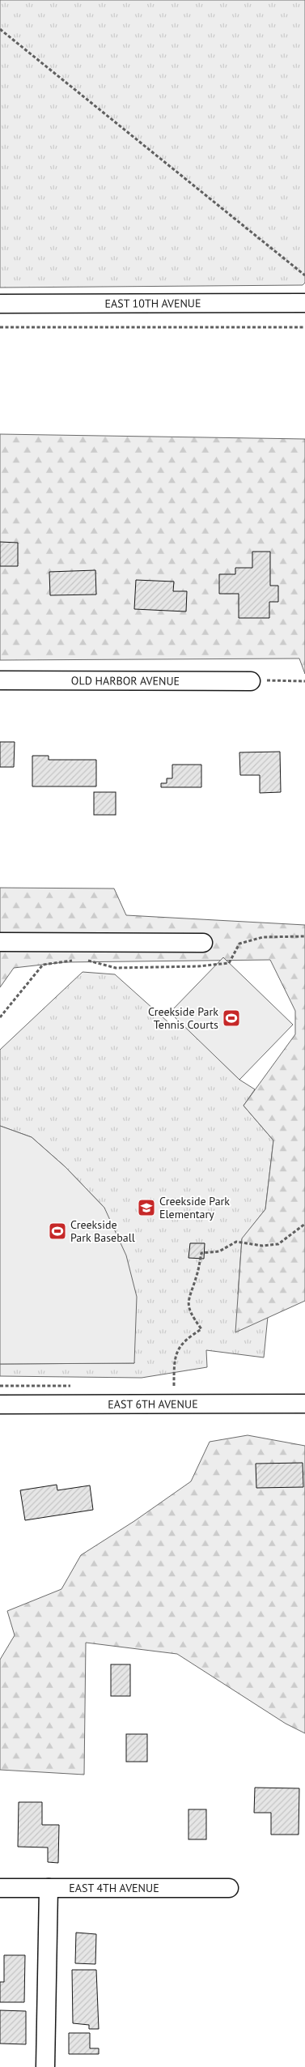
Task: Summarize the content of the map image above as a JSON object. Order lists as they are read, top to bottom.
{
  "streets": {
    "street": [
      "EAST 10TH AVENUE",
      "OLD HARBOR AVENUE",
      "EAST 6TH AVENUE",
      "EAST 4TH AVENUE"
    ]
  },
  "places": {
    "sports": ["Creekside Park Tennis Courts", "Creekside Park Baseball"],
    "school or university": ["Creekside Park Elementary"]
  }
}
